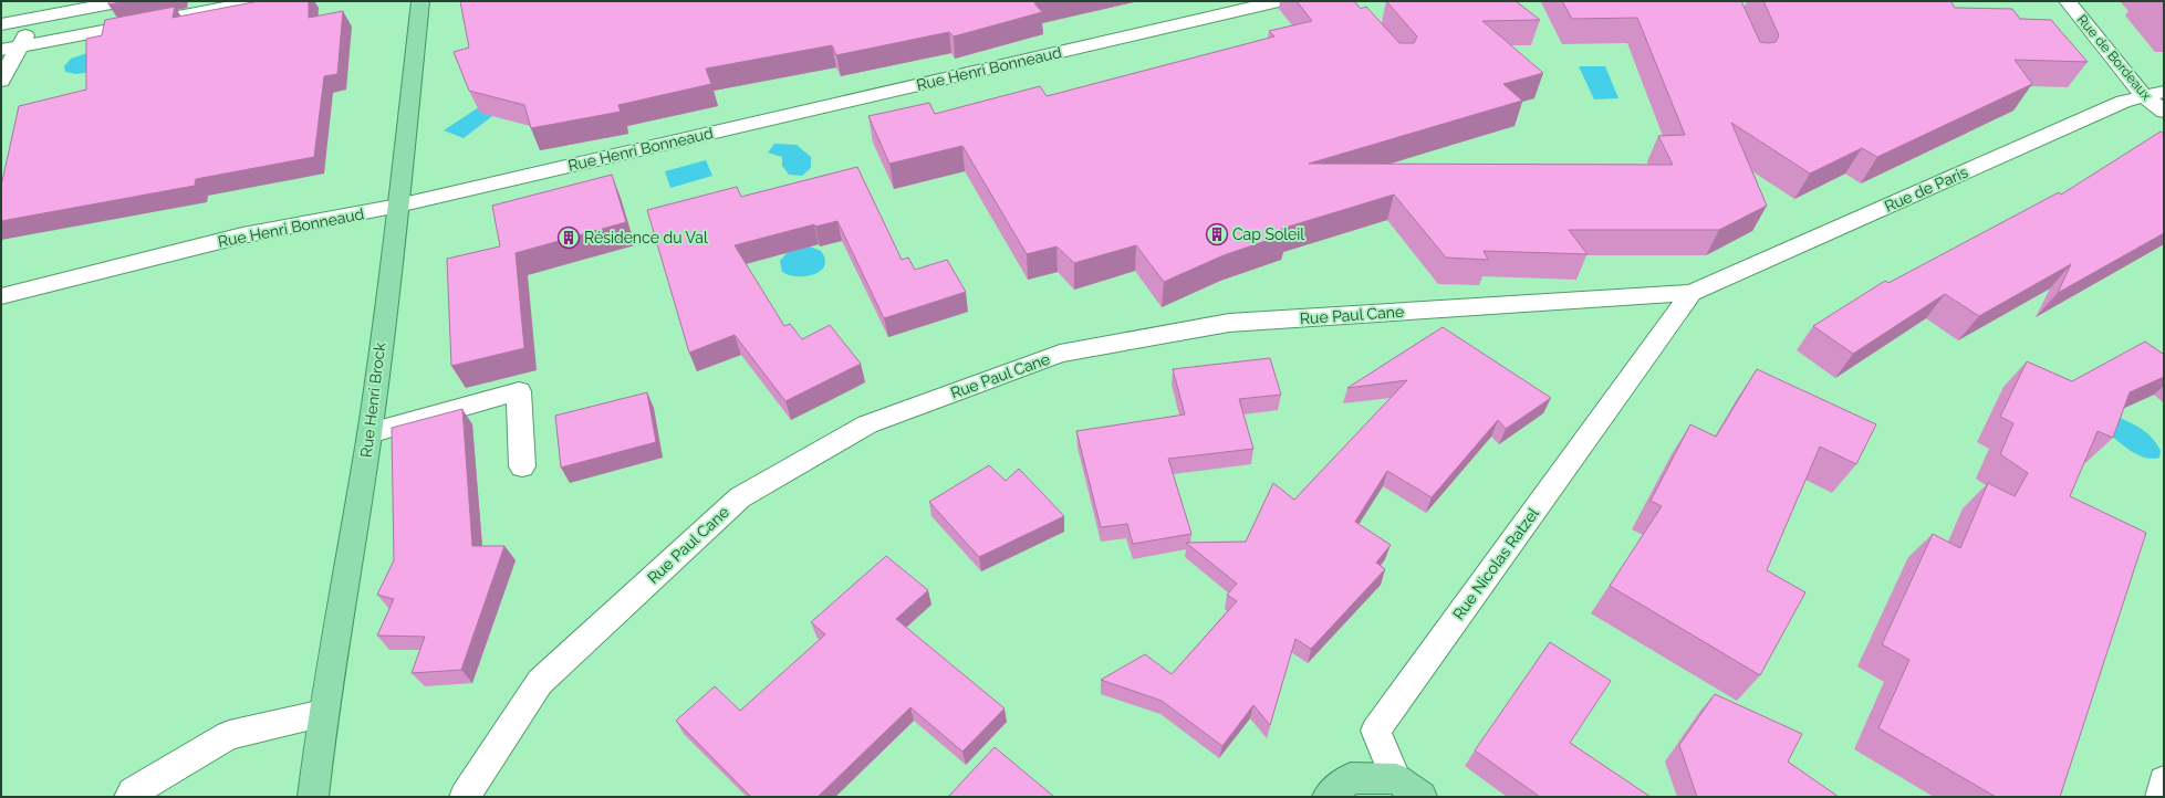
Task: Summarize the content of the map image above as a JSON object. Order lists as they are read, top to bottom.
{
  "streets": {
    "main road": ["Rue Henri Brock"],
    "street": [
      "Rue de Bordeaux",
      "Rue Henri Bonneaud",
      "Rue de Paris",
      "Rue Paul Cane",
      "Rue Nicolas Ratzel"
    ]
  },
  "crossings": [
    ["Rue de Bordeaux", "Rue de Paris"],
    ["Rue Henri Bonneaud", "Rue Henri Brock"],
    ["Rue de Paris", "Rue Paul Cane"],
    ["Rue de Paris", "Rue Nicolas Ratzel"],
    ["Rue Paul Cane", "Rue Nicolas Ratzel"]
  ],
  "places": {
    "building": ["Cap Soleil", "Résidence du Val"]
  }
}
